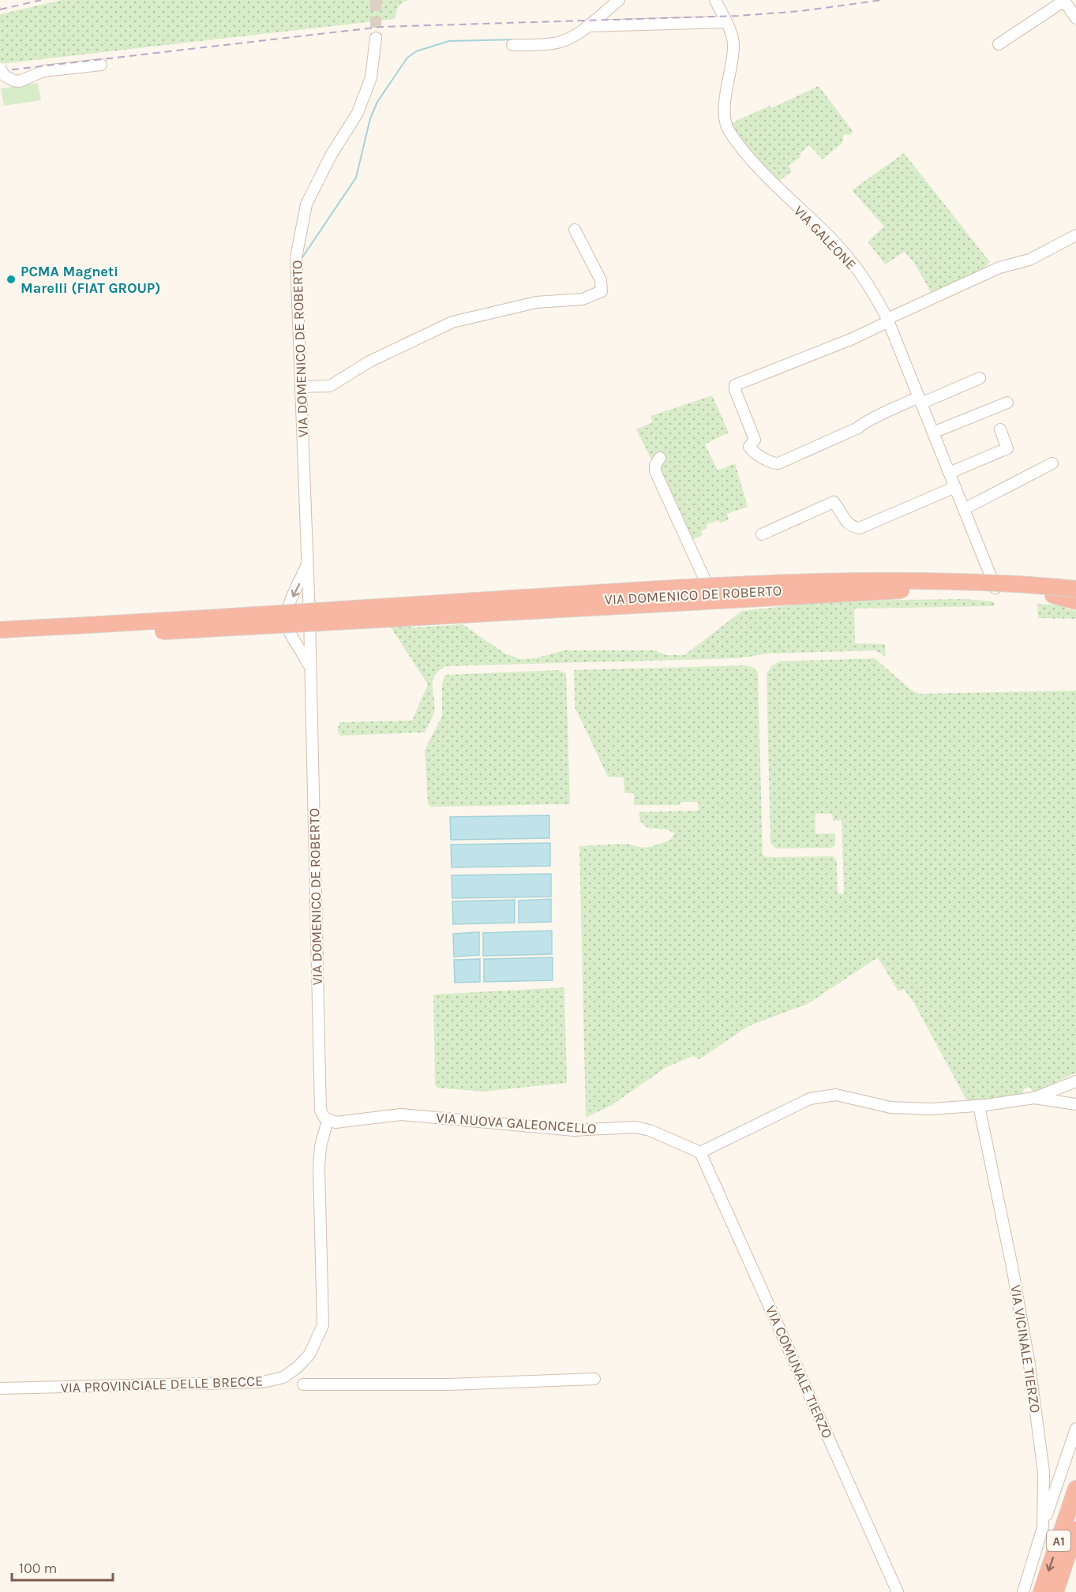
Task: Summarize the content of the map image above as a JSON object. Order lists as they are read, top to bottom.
{
  "streets": {
    "highway": ["A1"],
    "street": [
      "VIA GALEONE",
      "VIA DOMENICO DE ROBERTO",
      "VIA NUOVA GALEONCELLO",
      "VIA VICINALE TIERZO",
      "VIA COMUNALE TIERZO",
      "VIA PROVINCIALE DELLE BRECCE"
    ]
  },
  "crossings": [
    ["VIA GALEONE", "VIA DOMENICO DE ROBERTO"],
    ["VIA DOMENICO DE ROBERTO", "VIA NUOVA GALEONCELLO"],
    ["VIA DOMENICO DE ROBERTO", "VIA PROVINCIALE DELLE BRECCE"],
    ["VIA NUOVA GALEONCELLO", "VIA COMUNALE TIERZO"],
    ["VIA NUOVA GALEONCELLO", "VIA PROVINCIALE DELLE BRECCE"]
  ],
  "places": ["PCMA Magneti Marelli (FIAT GROUP)"],
  "scale_bar": "100 m"
}
